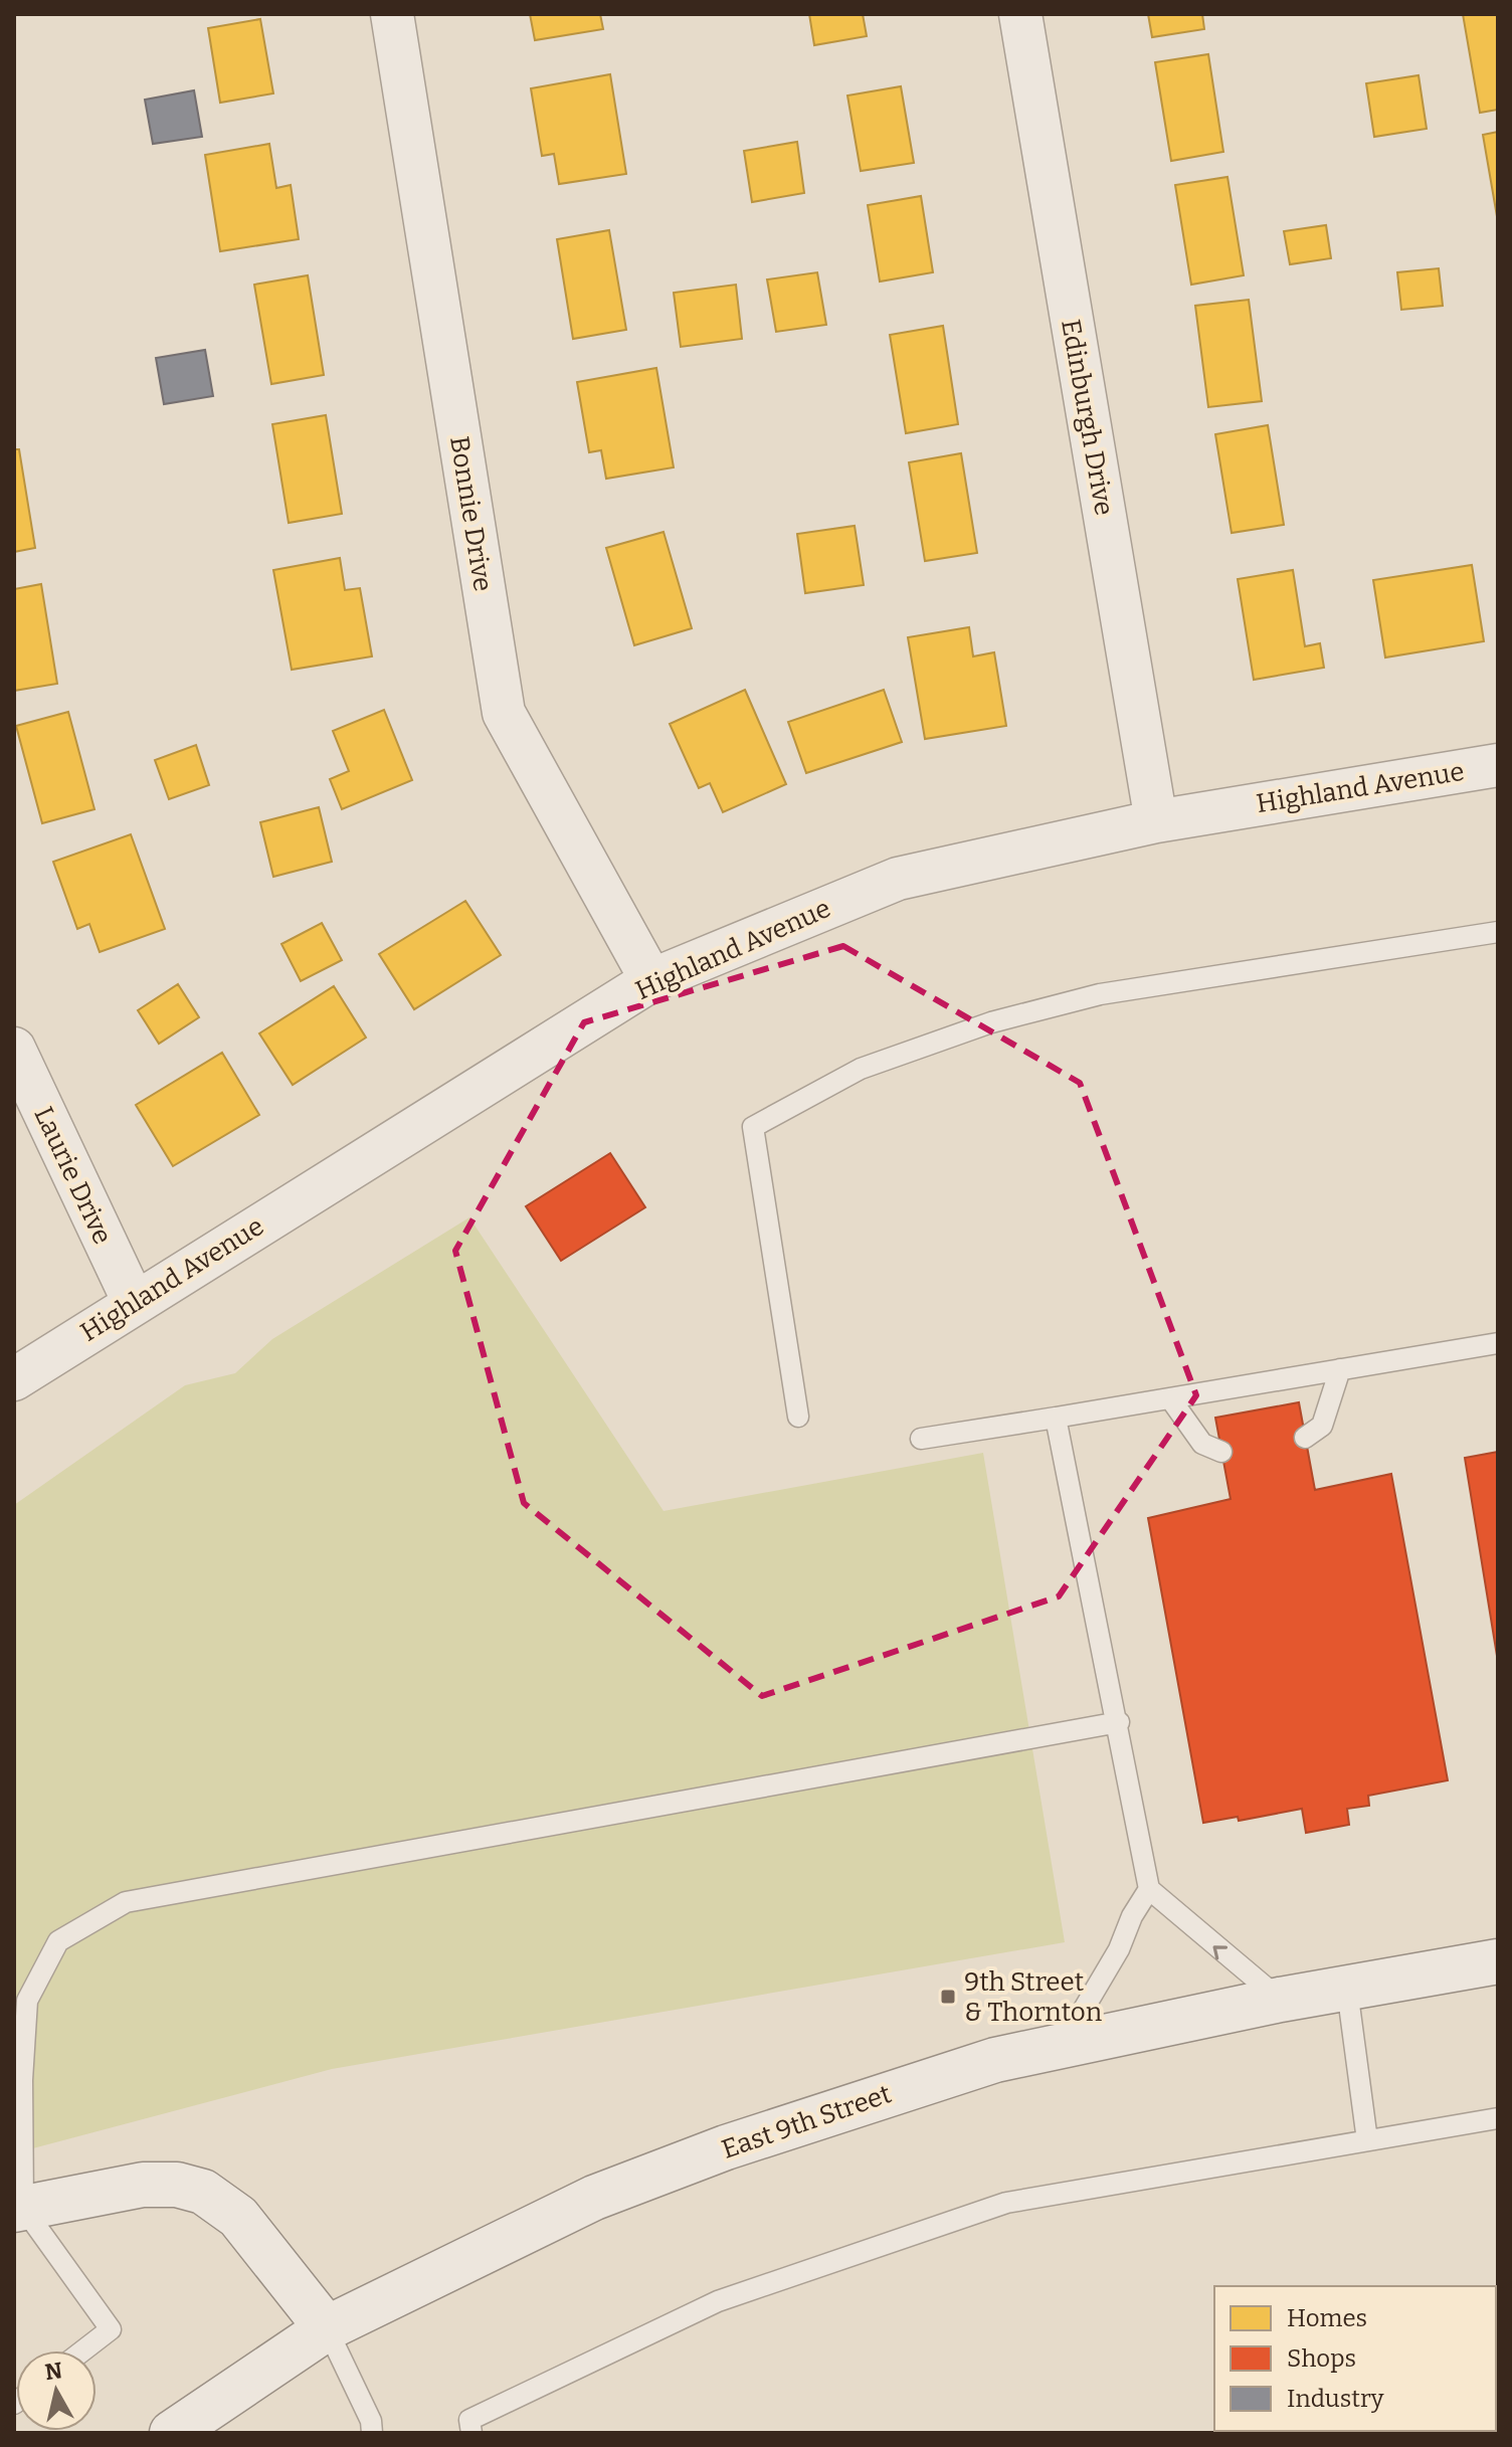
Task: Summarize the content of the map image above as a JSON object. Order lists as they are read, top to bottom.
{
  "streets": {
    "main road": ["East 9th Street"],
    "street": [
      "Edinburgh Drive",
      "Bonnie Drive",
      "Highland Avenue",
      "Laurie Drive"
    ]
  },
  "crossings": [
    ["Edinburgh Drive", "Highland Avenue"],
    ["Bonnie Drive", "Highland Avenue"],
    ["Highland Avenue", "Laurie Drive"]
  ],
  "places": {
    "transit": ["9th Street & Thornton"]
  },
  "legend": ["Homes", "Shops", "Industry"],
  "north": "top"
}
